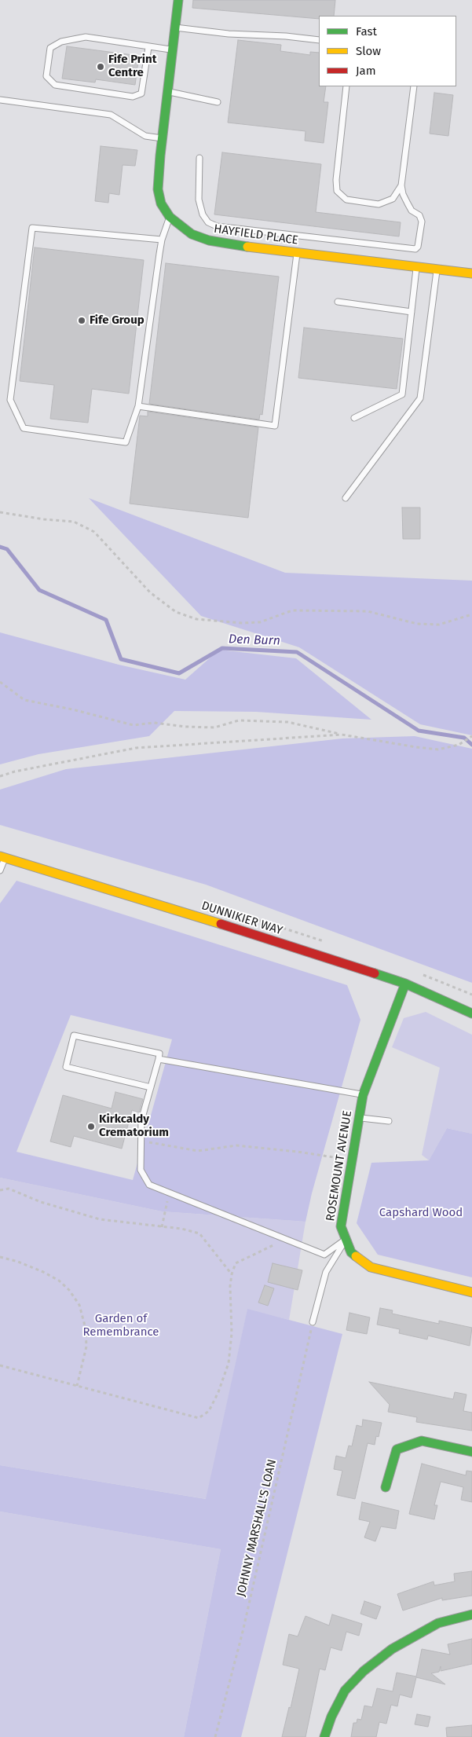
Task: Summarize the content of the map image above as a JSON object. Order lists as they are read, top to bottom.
{
  "streets": {
    "street": ["HAYFIELD PLACE", "DUNNIKIER WAY", "ROSEMOUNT AVENUE"],
    "path": ["JOHNNY MARSHALL'S LOAN"]
  },
  "crossings": [
    ["DUNNIKIER WAY", "ROSEMOUNT AVENUE"]
  ],
  "water": ["Den Burn"],
  "parks": ["Capshard Wood", "Garden of Remembrance"],
  "places": ["Fife Print Centre", "Fife Group", "Kirkcaldy Crematorium"],
  "legend": ["Fast", "Slow", "Jam"]
}
